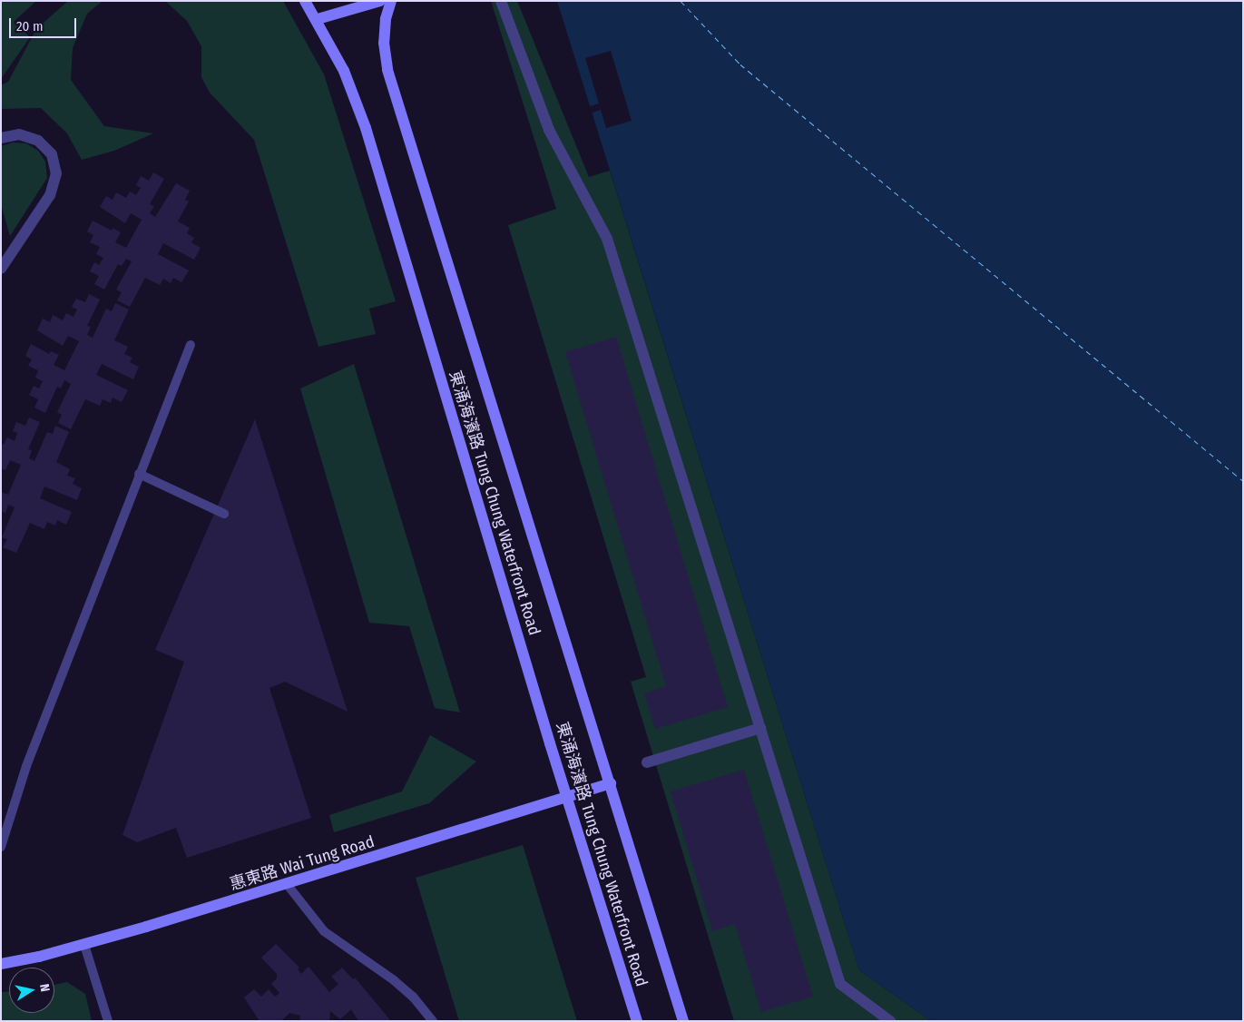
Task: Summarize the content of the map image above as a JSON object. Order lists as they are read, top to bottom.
{
  "streets": {
    "main road": ["東涌海濱路 Tung Chung Waterfront Road", "惠東路 Wai Tung Road"]
  },
  "crossings": [
    ["東涌海濱路 Tung Chung Waterfront Road", "惠東路 Wai Tung Road"]
  ],
  "scale_bar": "20 m",
  "north": "right"
}
